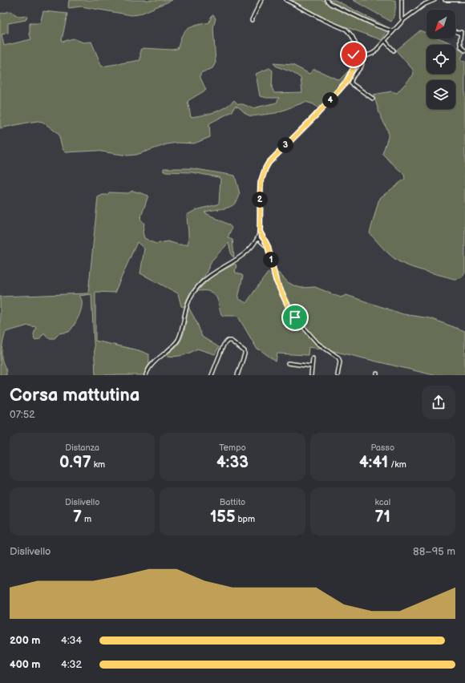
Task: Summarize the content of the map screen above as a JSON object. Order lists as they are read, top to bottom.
{
  "north": "bottom left",
  "page": {
    "pins": [
      "4",
      "3",
      "2",
      "1"
    ],
    "heading": ["Corsa mattutina", "07:52"],
    "stats": [
      ["Distanza", "0.97 km"],
      ["Tempo", "4:33"],
      ["Passo", "4:41 /km"],
      ["Dislivello", "7 m"],
      ["Battito", "155 bpm"],
      ["kcal", "71"]
    ],
    "chart": ["Dislivello", "88–95 m"],
    "list": [
      {
        "name": "200 m",
        "note": "4:34"
      },
      {
        "name": "400 m",
        "note": "4:32"
      }
    ]
  }
}
